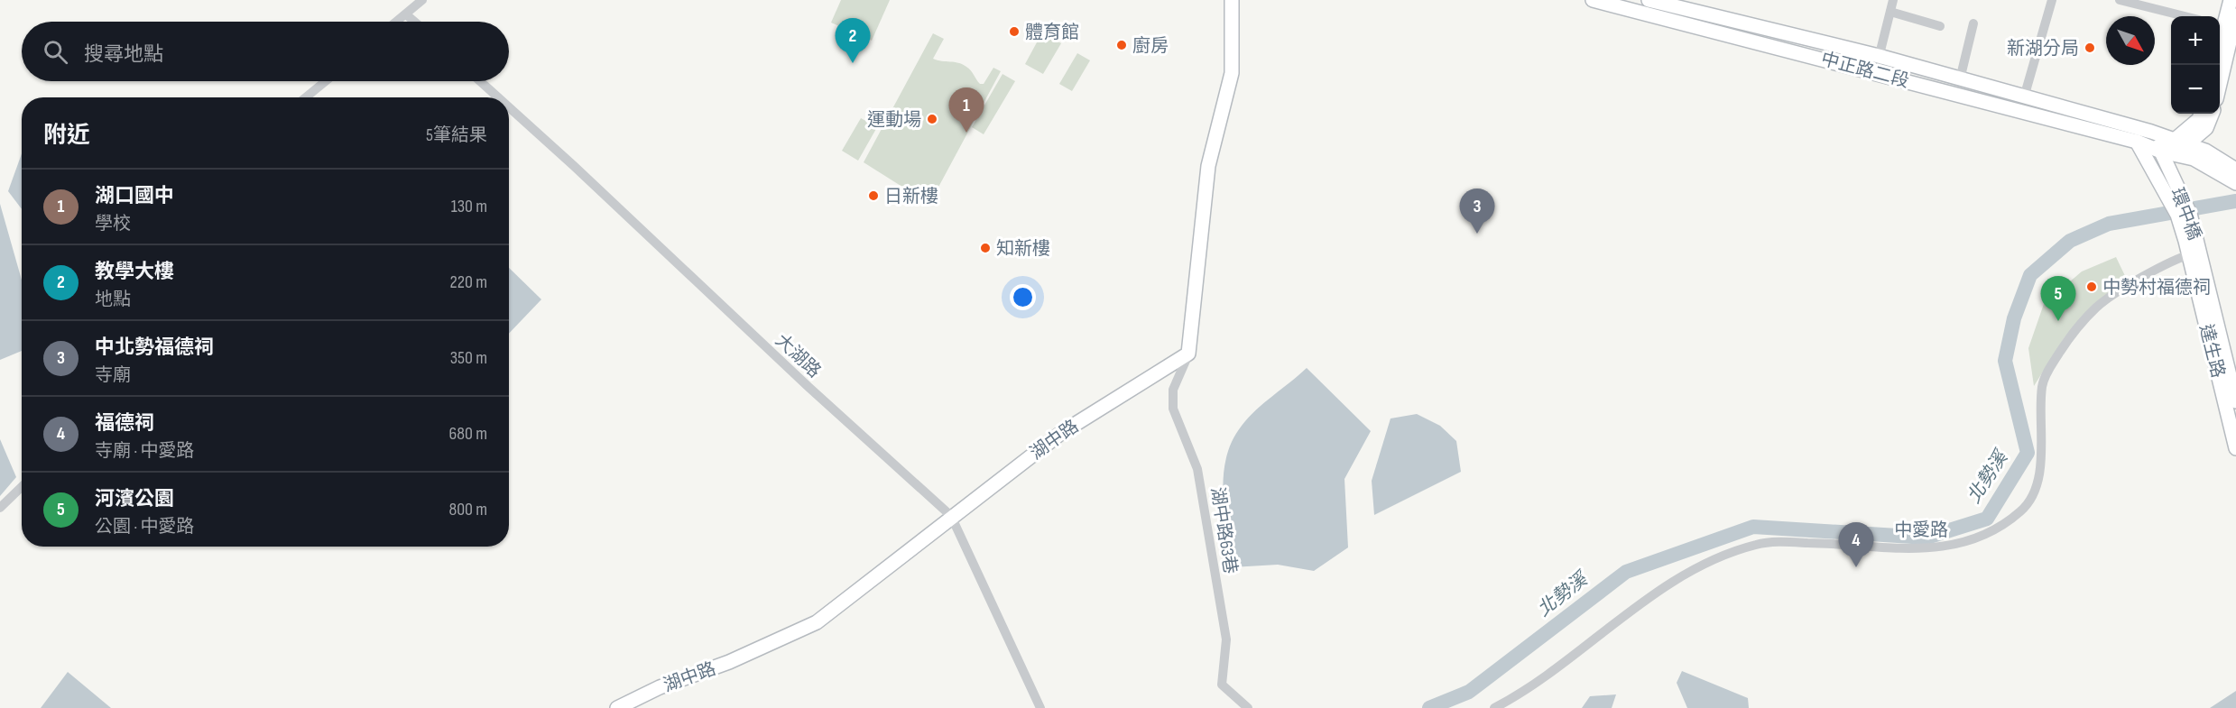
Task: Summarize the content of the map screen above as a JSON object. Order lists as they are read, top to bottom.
{
  "streets": {
    "main road": [
      "中正路二段",
      "環中橋",
      "達生路",
      "湖中路"
    ],
    "street": ["大湖路", "中愛路", "湖中路63巷"]
  },
  "crossings": [
    ["中正路二段", "環中橋"],
    ["環中橋", "達生路"],
    ["環中橋", "中愛路"],
    ["達生路", "中愛路"],
    ["大湖路", "湖中路"],
    ["湖中路", "湖中路63巷"]
  ],
  "water": ["北勢溪"],
  "places": [
    "體育館",
    "廚房",
    "新湖分局",
    "運動場",
    "日新樓",
    "知新樓",
    "中勢村福德祠"
  ],
  "north": "bottom right",
  "page": {
    "map_buttons": ["+", "−"],
    "pins": [
      "2",
      "1",
      "3",
      "5",
      "4"
    ],
    "search": "搜尋地點",
    "heading": ["附近", "5筆結果"],
    "list": [
      {
        "mark": "1",
        "name": "湖口國中",
        "note": "學校",
        "value": "130 m"
      },
      {
        "mark": "2",
        "name": "教學大樓",
        "note": "地點",
        "value": "220 m"
      },
      {
        "mark": "3",
        "name": "中北勢福德祠",
        "note": "寺廟",
        "value": "350 m"
      },
      {
        "mark": "4",
        "name": "福德祠",
        "note": "寺廟 · 中愛路",
        "value": "680 m"
      },
      {
        "mark": "5",
        "name": "河濱公園",
        "note": "公園 · 中愛路",
        "value": "800 m"
      }
    ]
  }
}
